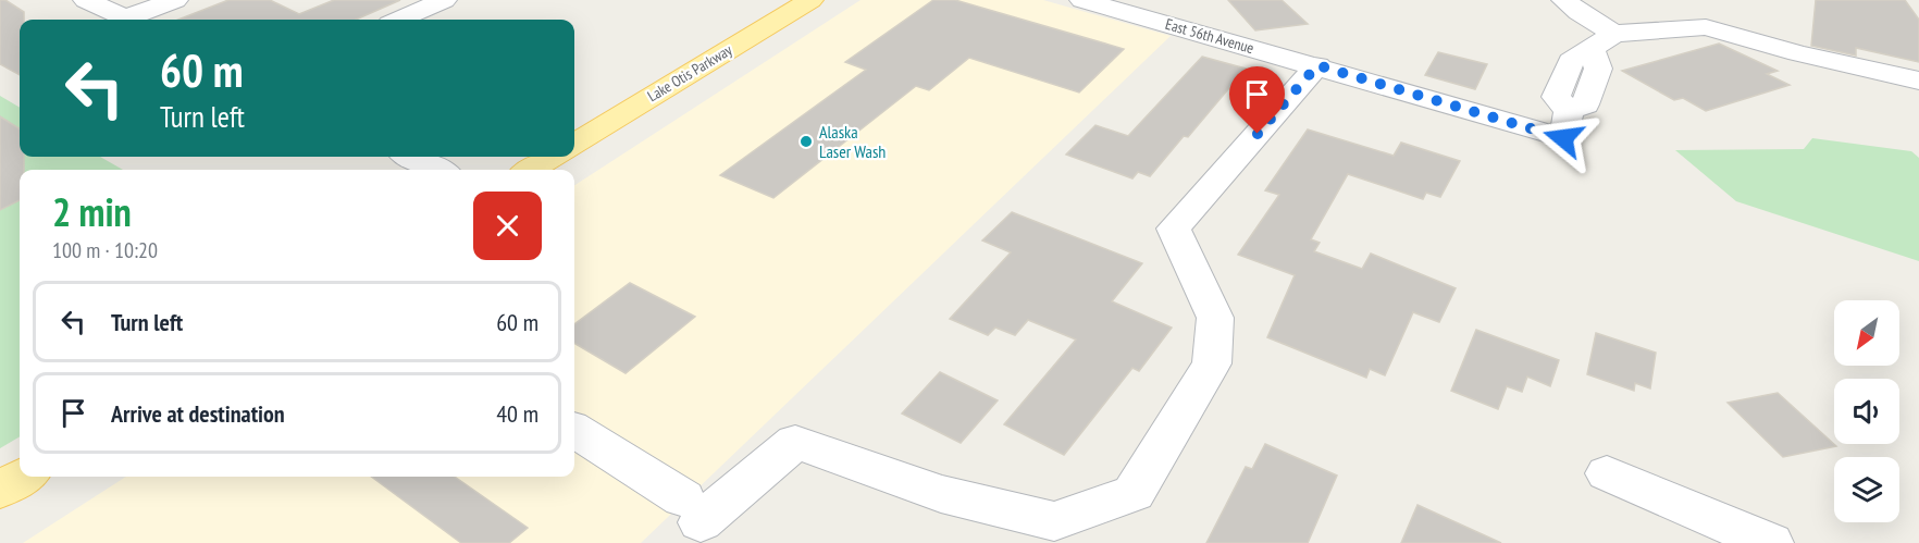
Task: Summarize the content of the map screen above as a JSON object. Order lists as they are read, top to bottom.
{
  "streets": {
    "main road": ["Lake Otis Parkway"],
    "street": ["East 56th Avenue"]
  },
  "places": ["Alaska Laser Wash"],
  "north": "bottom left",
  "page": {
    "turn": ["60 m", "Turn left"],
    "heading": ["2 min", "100 m · 10:20"],
    "list": [
      {
        "name": "Turn left",
        "value": "60 m"
      },
      {
        "name": "Arrive at destination",
        "value": "40 m"
      }
    ]
  }
}
